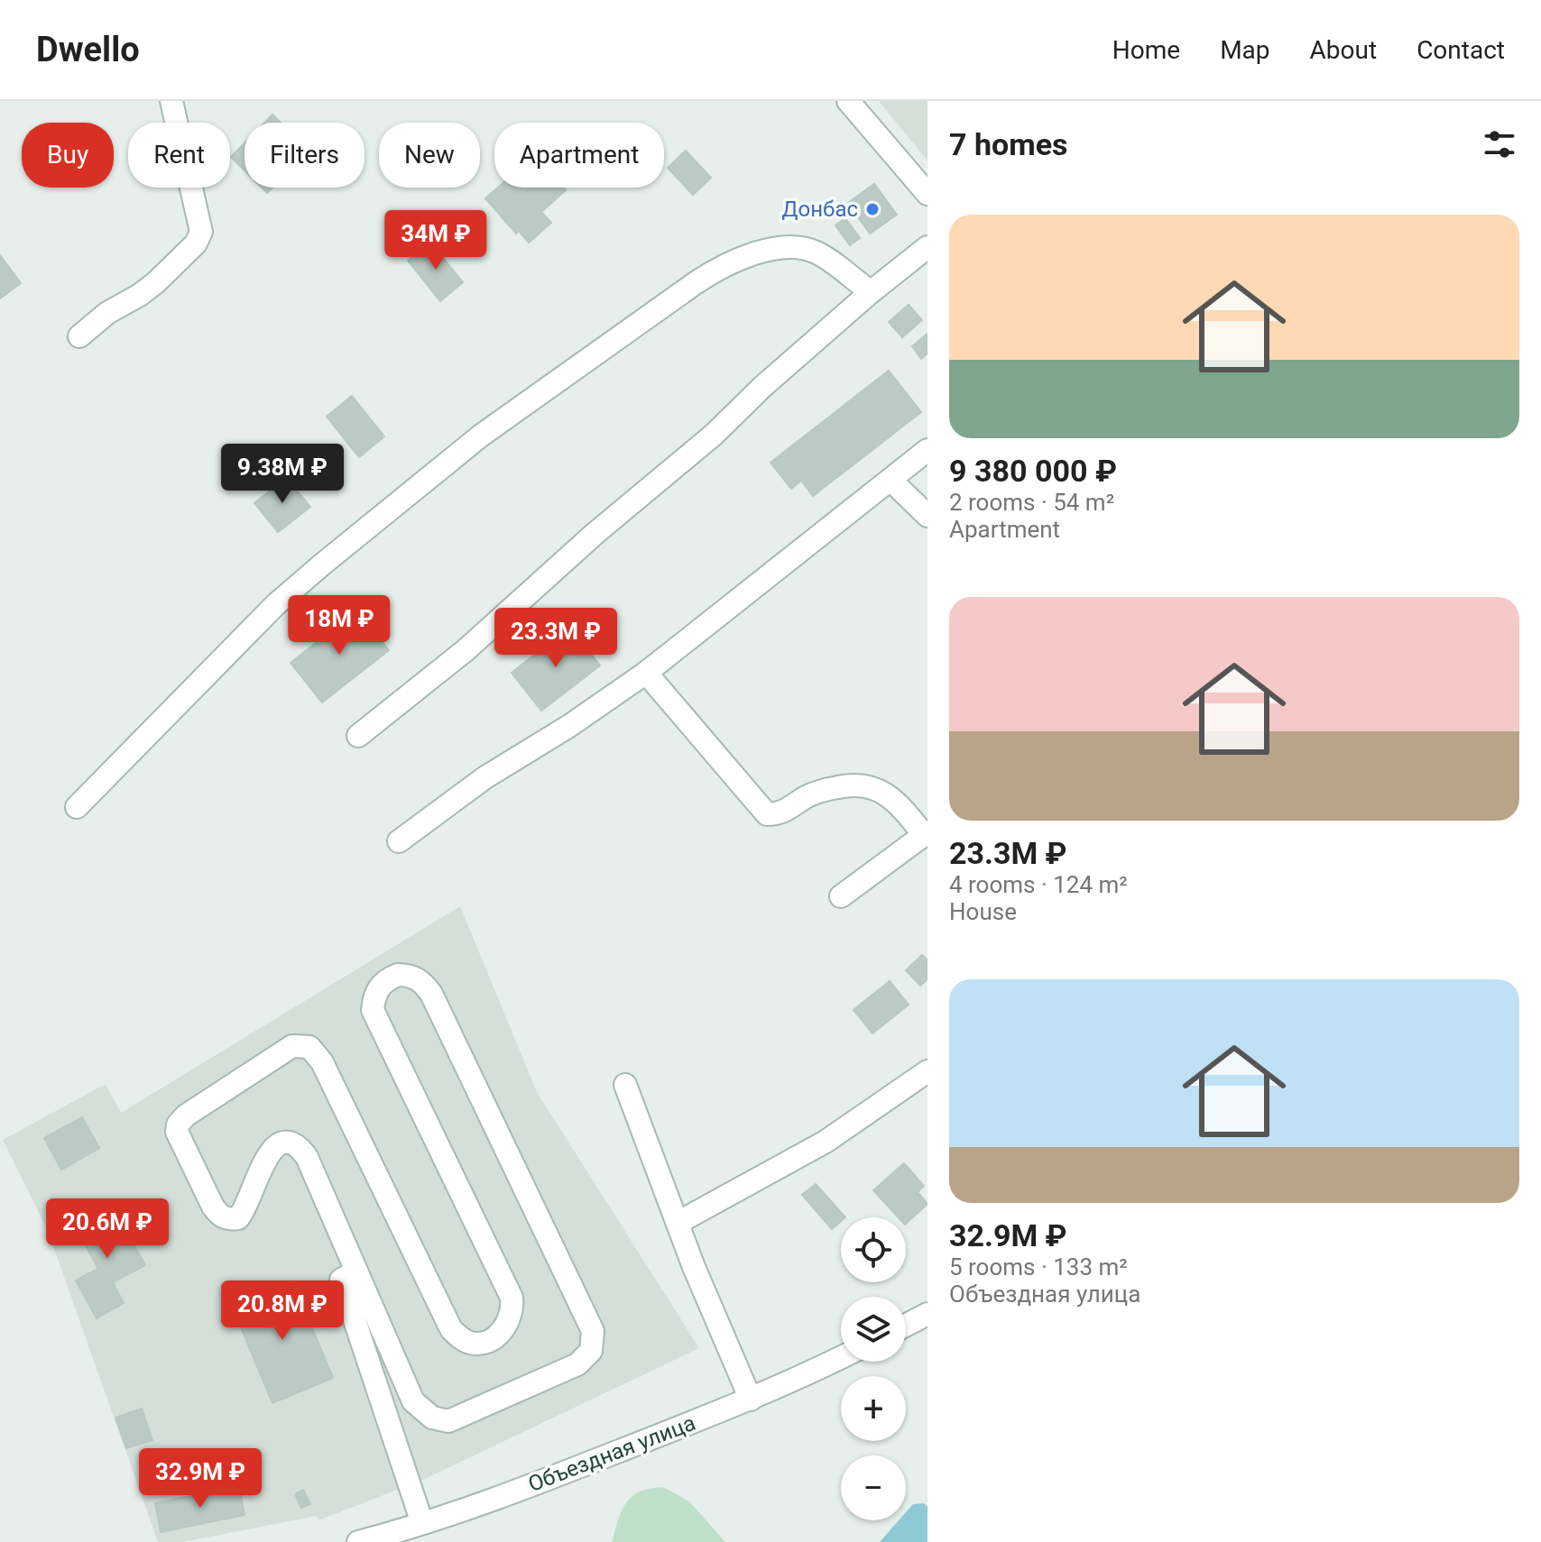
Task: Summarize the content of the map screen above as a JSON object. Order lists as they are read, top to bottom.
{
  "streets": {
    "street": ["Объездная улица"]
  },
  "places": ["Донбас"],
  "page": {
    "header": "Dwello",
    "nav": [
      "Home",
      "Map",
      "About",
      "Contact"
    ],
    "heading": "7 homes",
    "chip": [
      "Buy",
      "Rent",
      "Filters",
      "New",
      "Apartment"
    ],
    "list": [
      {
        "name": "9 380 000 ₽",
        "note": "2 rooms · 54 m² · Apartment"
      },
      {
        "name": "23.3M ₽",
        "note": "4 rooms · 124 m² · House"
      },
      {
        "name": "32.9M ₽",
        "note": "5 rooms · 133 m² · Объездная улица"
      }
    ],
    "price": [
      "34M ₽",
      "9.38M ₽",
      "18M ₽",
      "23.3M ₽",
      "20.6M ₽",
      "20.8M ₽",
      "32.9M ₽"
    ],
    "map_buttons": ["+", "−"]
  }
}
